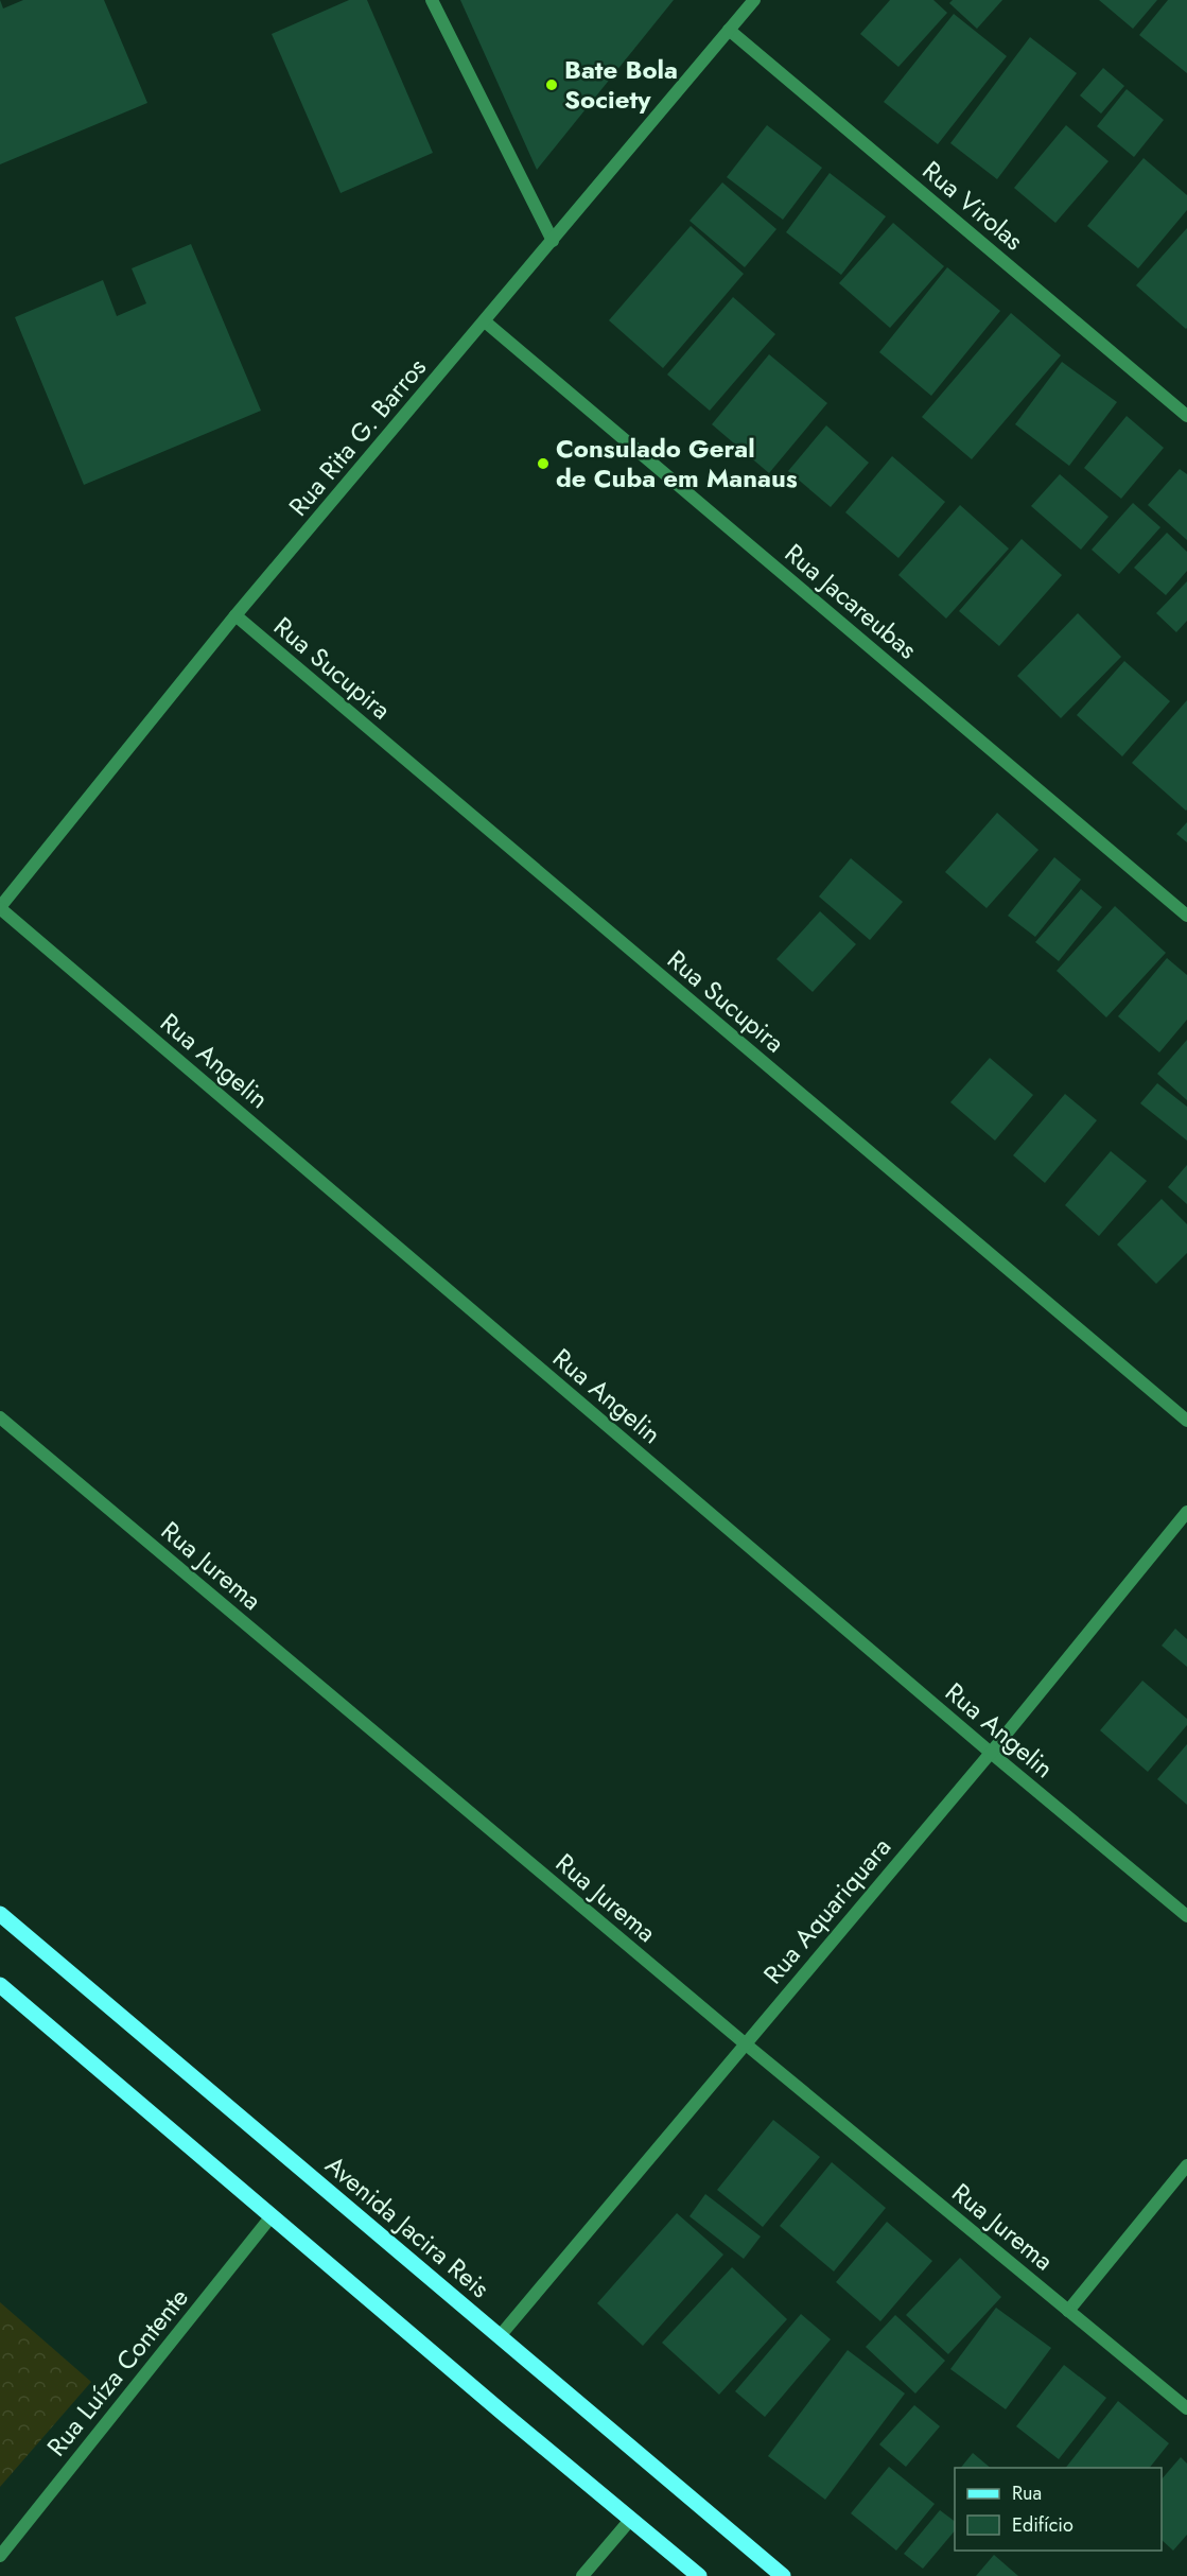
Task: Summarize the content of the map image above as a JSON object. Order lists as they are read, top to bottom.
{
  "streets": {
    "main road": ["Avenida Jacira Reis"],
    "street": [
      "Rua Virolas",
      "Rua Rita G. Barros",
      "Rua Jacareubas",
      "Rua Sucupira",
      "Rua Angelin",
      "Rua Jurema",
      "Rua Aquariquara",
      "Rua Luíza Contente"
    ]
  },
  "crossings": [
    ["Rua Virolas", "Rua Rita G. Barros"],
    ["Rua Rita G. Barros", "Rua Jacareubas"],
    ["Rua Rita G. Barros", "Rua Sucupira"],
    ["Rua Rita G. Barros", "Rua Angelin"],
    ["Rua Angelin", "Rua Aquariquara"],
    ["Rua Jurema", "Rua Aquariquara"],
    ["Rua Aquariquara", "Avenida Jacira Reis"]
  ],
  "places": ["Bate Bola Society", "Consulado Geral de Cuba em Manaus"],
  "legend": ["Rua", "Edifício"]
}
